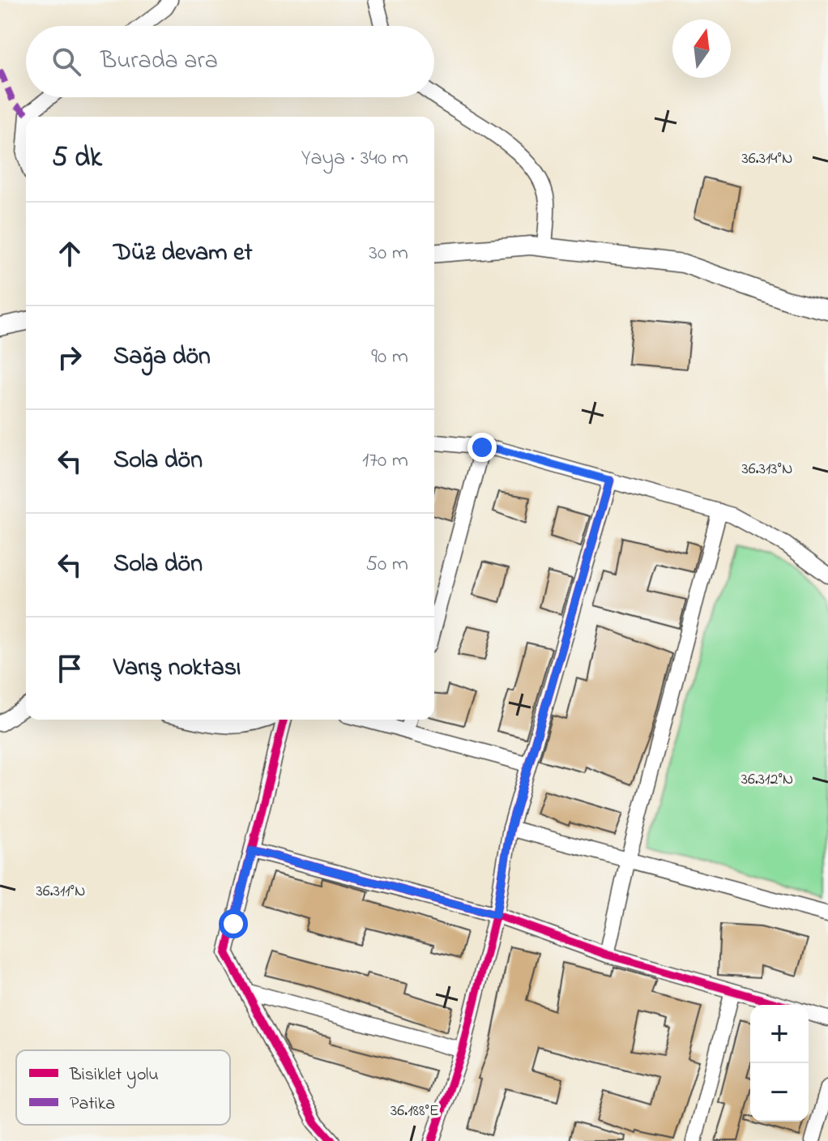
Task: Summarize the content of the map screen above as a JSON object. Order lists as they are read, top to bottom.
{
  "legend": ["Bisiklet yolu", "Patika"],
  "north": "top",
  "page": {
    "search": "Burada ara",
    "heading": ["5 dk", "Yaya · 340 m"],
    "list": [
      ["Düz devam et", "30 m"],
      ["Sağa dön", "90 m"],
      ["Sola dön", "170 m"],
      ["Sola dön", "50 m"],
      "Varış noktası"
    ],
    "map_buttons": ["+", "−"]
  },
  "coordinates": [
    "36.314°N",
    "36.313°N",
    "36.312°N",
    "36.311°N",
    "36.188°E"
  ]
}
